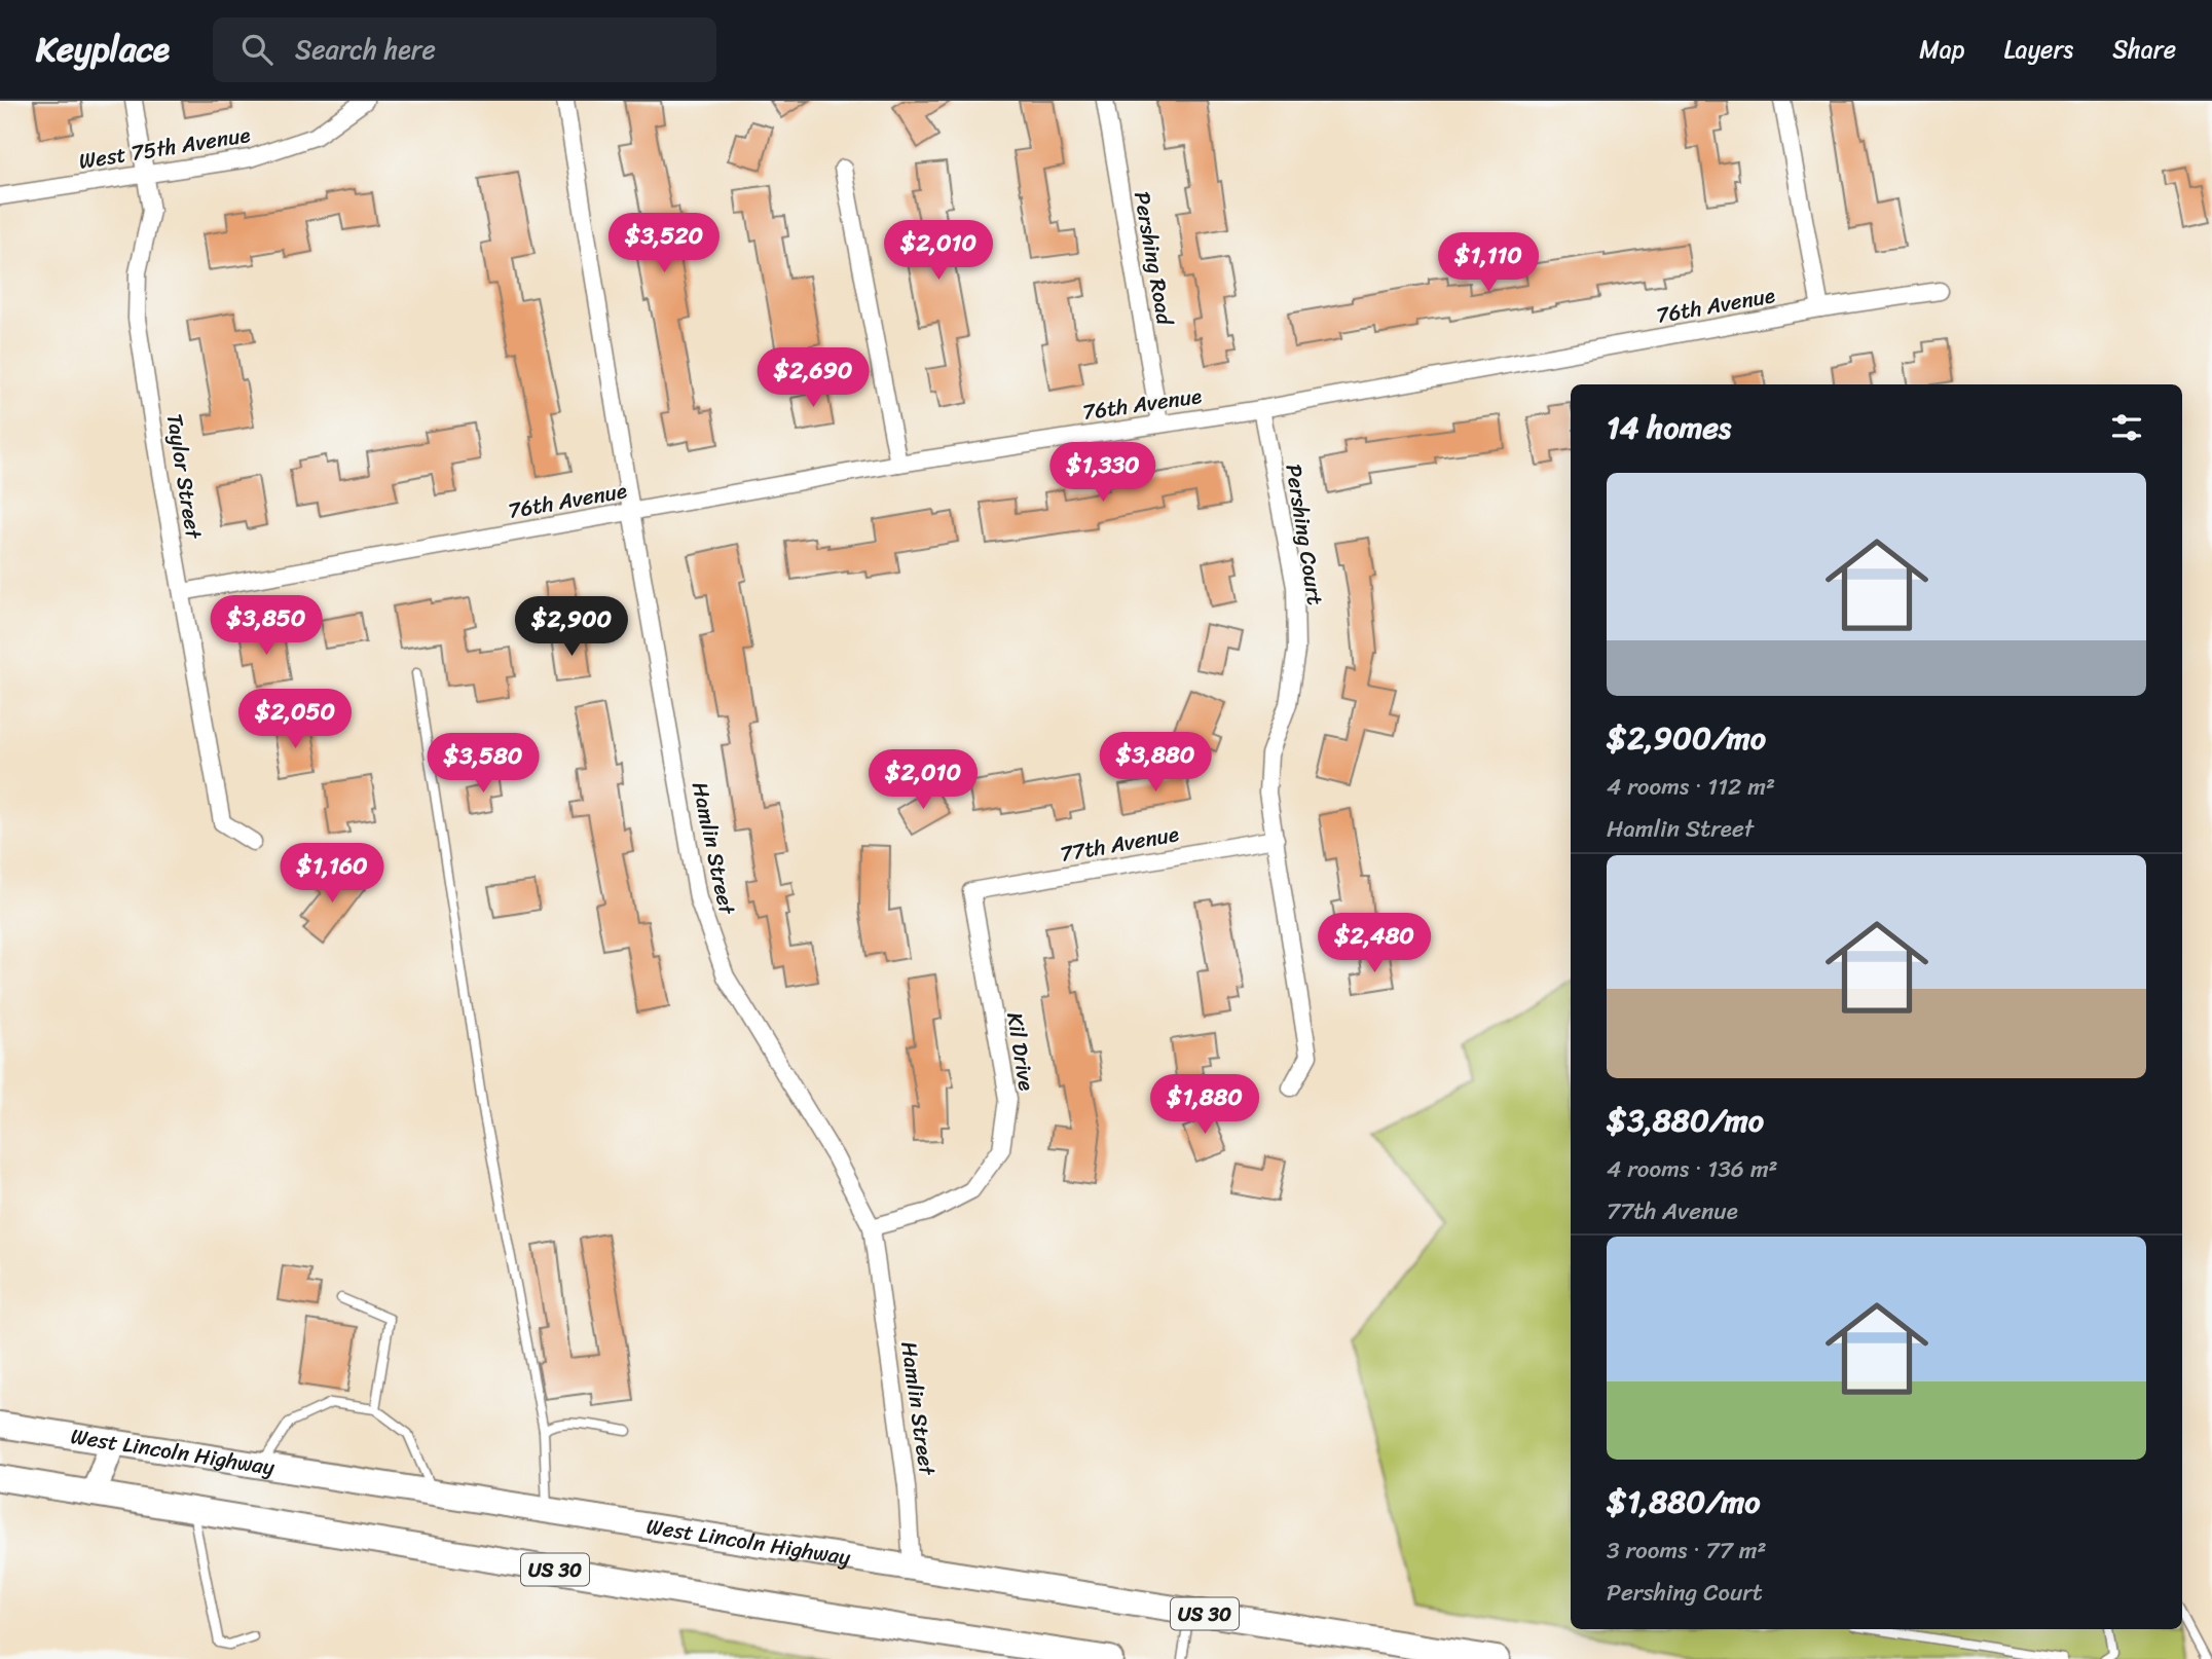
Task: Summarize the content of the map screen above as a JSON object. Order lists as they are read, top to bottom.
{
  "streets": {
    "main road": ["West Lincoln Highway", "US 30"],
    "street": [
      "West 75th Avenue",
      "Pershing Road",
      "76th Avenue",
      "Taylor Street",
      "Pershing Court",
      "77th Avenue",
      "Hamlin Street",
      "Kil Drive"
    ]
  },
  "crossings": [
    ["West 75th Avenue", "Taylor Street"],
    ["Pershing Road", "76th Avenue"],
    ["76th Avenue", "Taylor Street"],
    ["76th Avenue", "Pershing Court"],
    ["76th Avenue", "Hamlin Street"],
    ["Pershing Court", "77th Avenue"],
    ["77th Avenue", "Kil Drive"],
    ["Hamlin Street", "Kil Drive"],
    ["Hamlin Street", "West Lincoln Highway"]
  ],
  "page": {
    "header": "Keyplace",
    "search": "Search here",
    "nav": ["Map", "Layers", "Share"],
    "price": [
      "$3,520",
      "$2,010",
      "$1,110",
      "$2,690",
      "$1,330",
      "$3,850",
      "$2,900",
      "$2,050",
      "$3,880",
      "$3,580",
      "$2,010",
      "$1,160",
      "$2,480",
      "$1,880"
    ],
    "heading": "14 homes",
    "list": [
      {
        "name": "$2,900/mo",
        "note": "4 rooms · 112 m² · Hamlin Street"
      },
      {
        "name": "$3,880/mo",
        "note": "4 rooms · 136 m² · 77th Avenue"
      },
      {
        "name": "$1,880/mo",
        "note": "3 rooms · 77 m² · Pershing Court"
      }
    ]
  }
}
